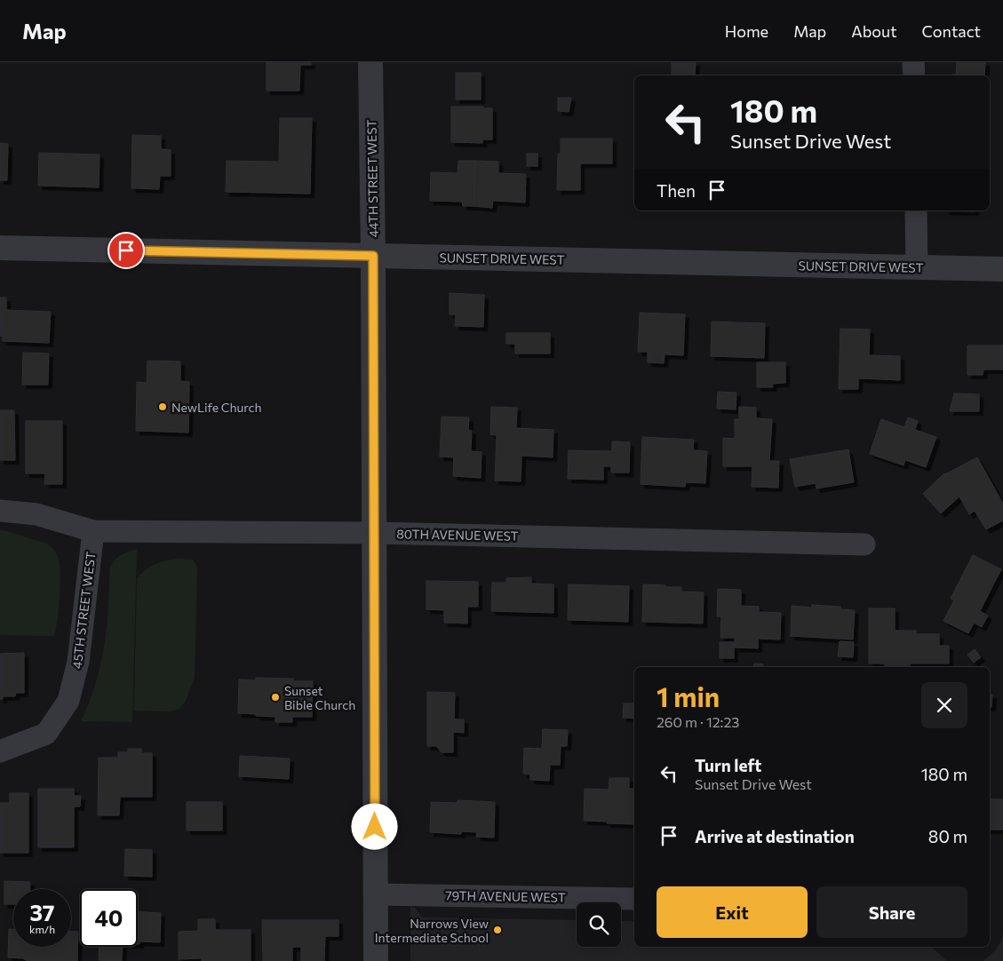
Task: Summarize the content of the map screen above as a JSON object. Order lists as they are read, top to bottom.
{
  "streets": {
    "street": [
      "44TH STREET WEST",
      "SUNSET DRIVE WEST",
      "80TH AVENUE WEST",
      "45TH STREET WEST",
      "79TH AVENUE WEST"
    ]
  },
  "crossings": [
    ["44TH STREET WEST", "SUNSET DRIVE WEST"],
    ["44TH STREET WEST", "80TH AVENUE WEST"],
    ["44TH STREET WEST", "79TH AVENUE WEST"],
    ["80TH AVENUE WEST", "45TH STREET WEST"]
  ],
  "places": ["NewLife Church", "Sunset Bible Church", "Narrows View Intermediate School"],
  "page": {
    "header": "Map",
    "nav": [
      "Home",
      "Map",
      "About",
      "Contact"
    ],
    "turn": ["180 m", "Sunset Drive West"],
    "then": "Then",
    "heading": ["1 min", "260 m · 12:23"],
    "list": [
      {
        "name": "Turn left",
        "note": "Sunset Drive West",
        "value": "180 m"
      },
      {
        "name": "Arrive at destination",
        "value": "80 m"
      }
    ],
    "buttons": ["Exit", "Share"],
    "speed": "37 km/h",
    "limit": "40"
  }
}
